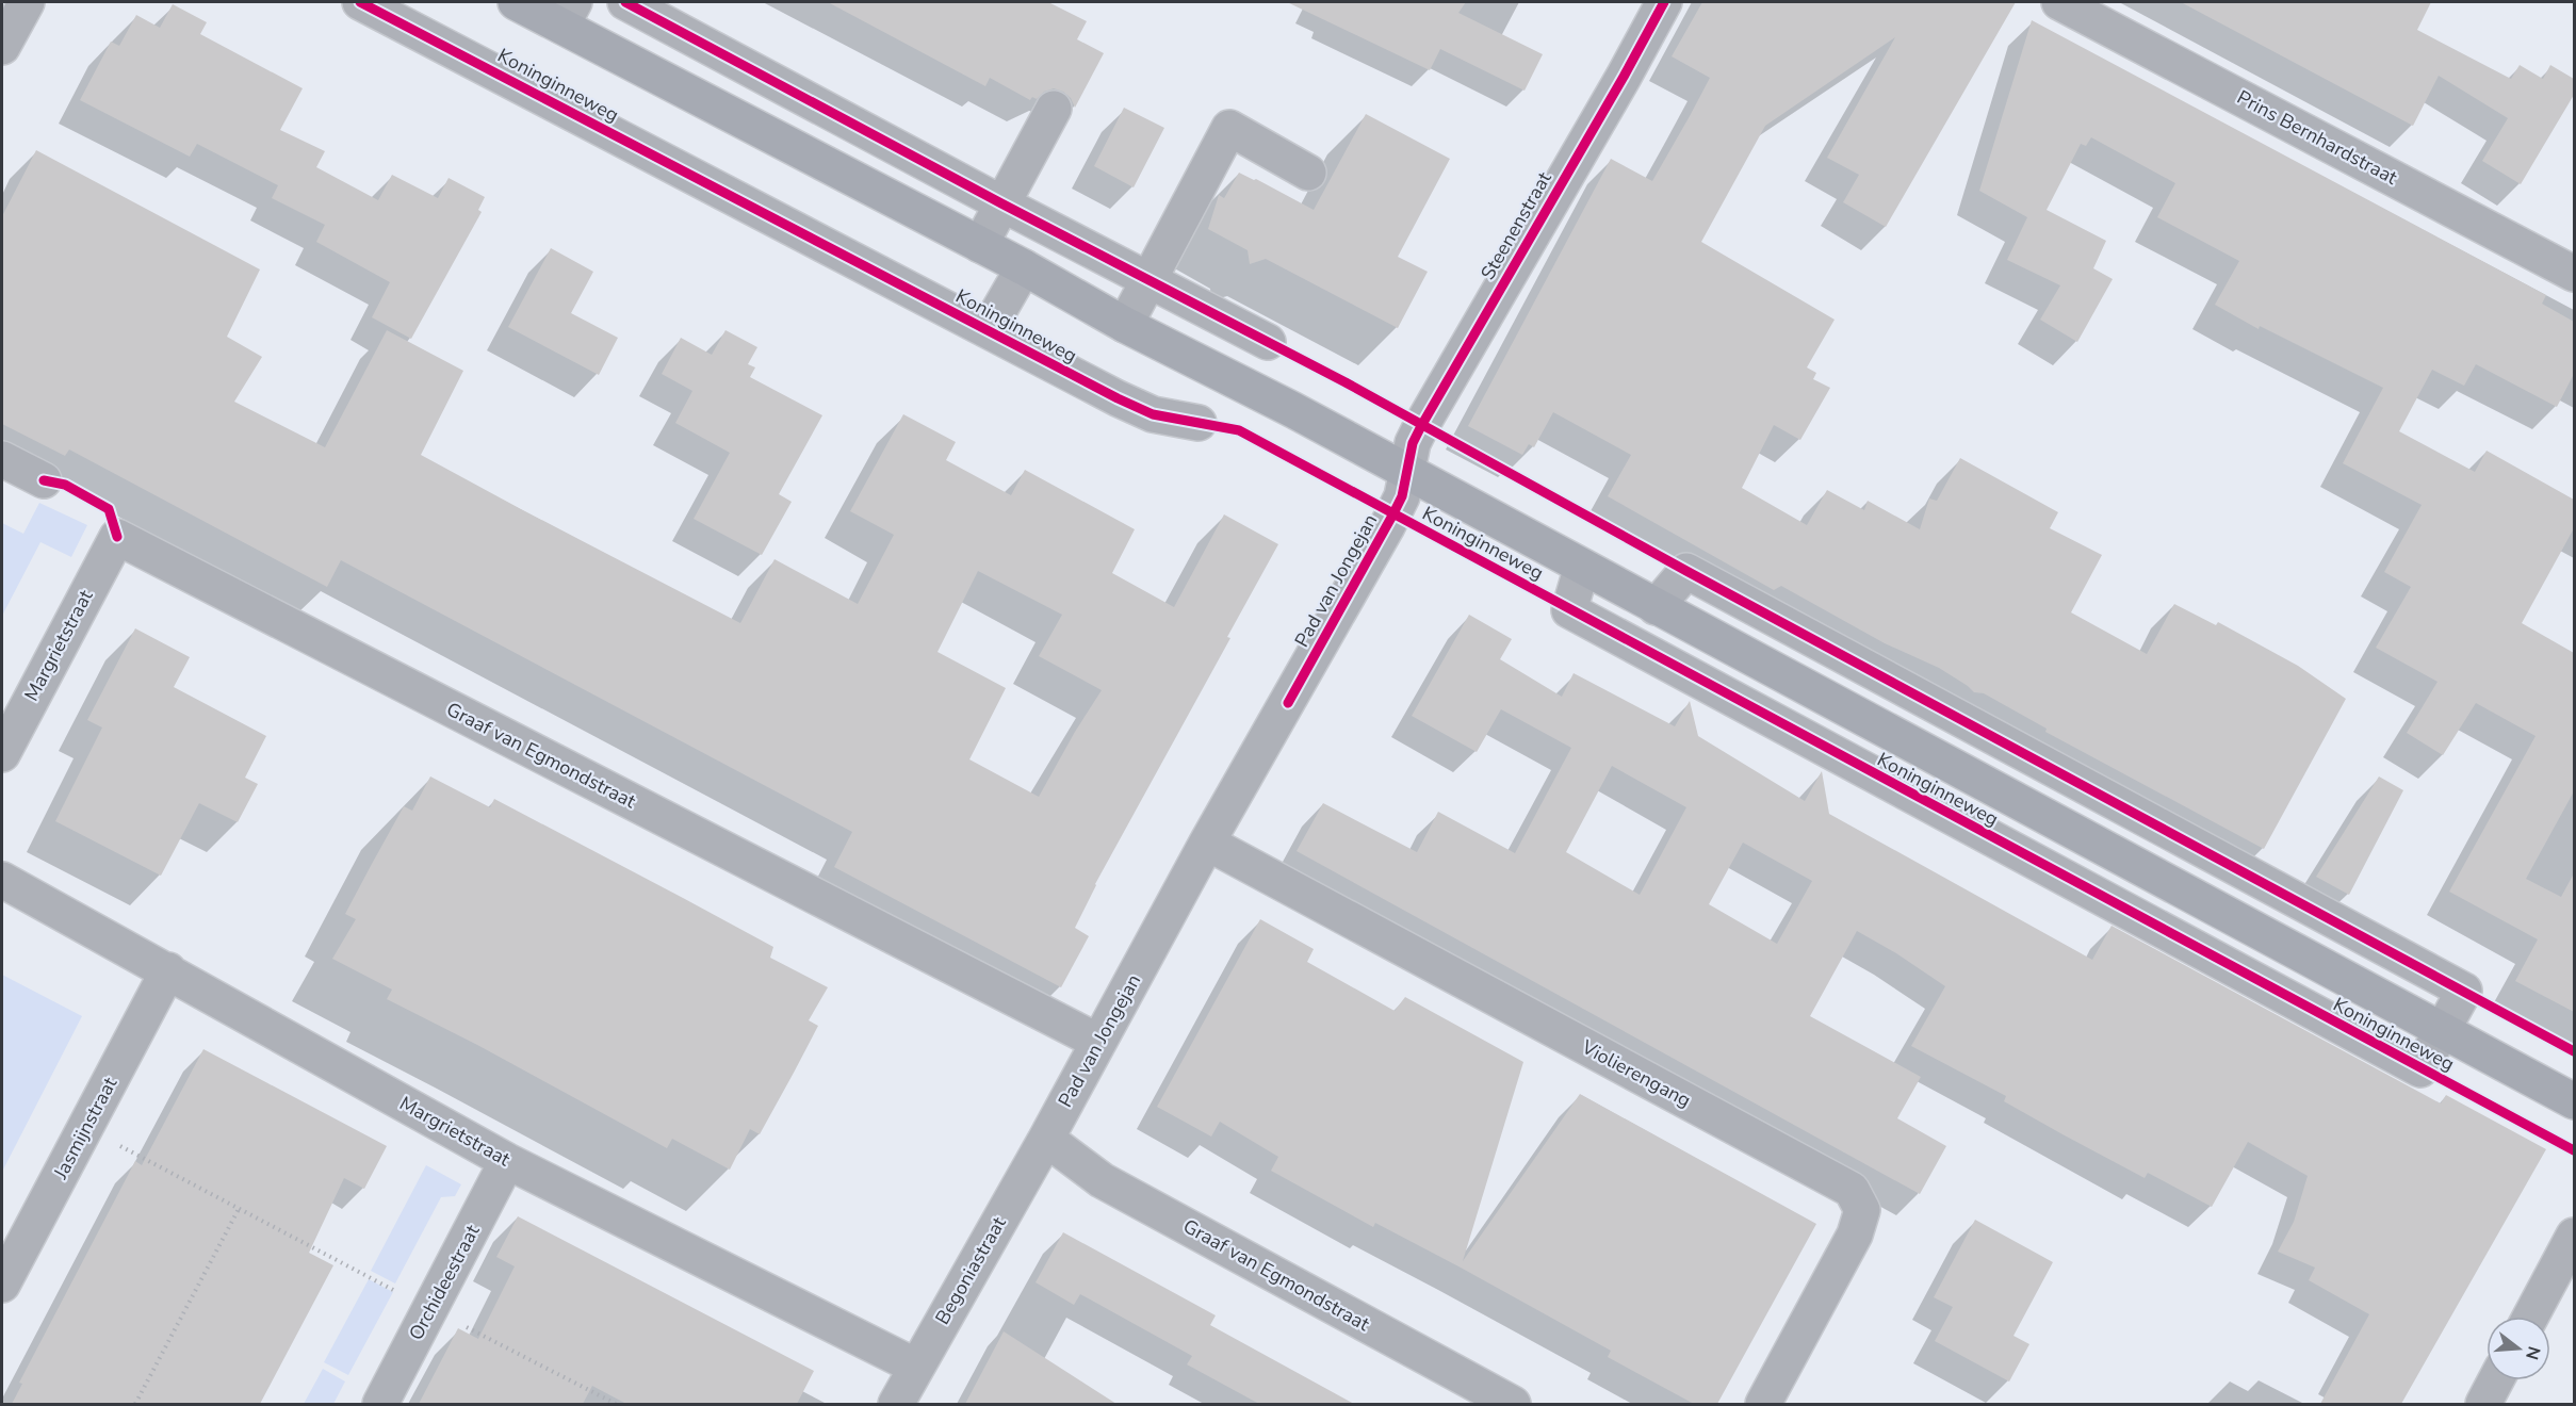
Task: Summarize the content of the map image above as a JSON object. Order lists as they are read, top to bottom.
{
  "streets": {
    "main road": ["Koninginneweg"],
    "street": [
      "Prins Bernhardstraat",
      "Steenenstraat",
      "Pad van Jongejan",
      "Margrietstraat",
      "Graaf van Egmondstraat",
      "Violierengang",
      "Jasmijnstraat",
      "Begoniastraat",
      "Orchideestraat"
    ]
  },
  "crossings": [
    ["Koninginneweg", "Steenenstraat"],
    ["Koninginneweg", "Pad van Jongejan"],
    ["Steenenstraat", "Pad van Jongejan"],
    ["Pad van Jongejan", "Graaf van Egmondstraat"],
    ["Pad van Jongejan", "Violierengang"],
    ["Pad van Jongejan", "Begoniastraat"],
    ["Margrietstraat", "Graaf van Egmondstraat"],
    ["Margrietstraat", "Jasmijnstraat"],
    ["Margrietstraat", "Begoniastraat"],
    ["Margrietstraat", "Orchideestraat"],
    ["Graaf van Egmondstraat", "Begoniastraat"]
  ],
  "north": "right"
}
